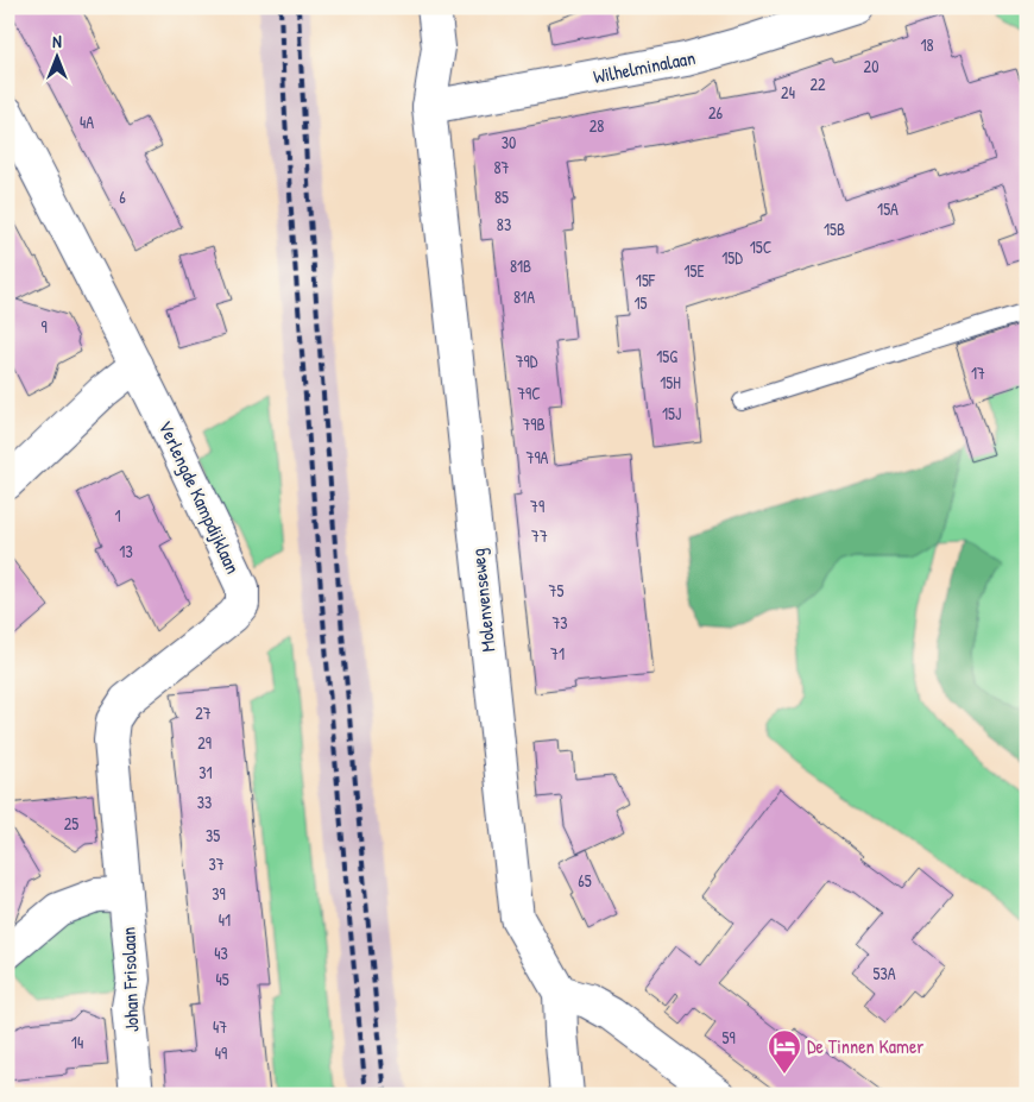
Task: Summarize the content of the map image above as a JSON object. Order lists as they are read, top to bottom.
{
  "streets": {
    "street": [
      "Wilhelminalaan",
      "Verlengde Kampdijklaan",
      "Molenvenseweg",
      "Johan Frisolaan"
    ]
  },
  "crossings": [
    ["Wilhelminalaan", "Molenvenseweg"],
    ["Verlengde Kampdijklaan", "Johan Frisolaan"]
  ],
  "places": {
    "hotel": ["De Tinnen Kamer"]
  },
  "house_numbers": [
    "18",
    "20",
    "22",
    "24",
    "26",
    "4A",
    "28",
    "30",
    "87",
    "6",
    "85",
    "15A",
    "83",
    "15B",
    "15C",
    "15D",
    "81B",
    "15E",
    "15F",
    "81A",
    "15",
    "9",
    "15G",
    "79D",
    "17",
    "15H",
    "79C",
    "15J",
    "79B",
    "79A",
    "79",
    "1",
    "77",
    "13",
    "75",
    "73",
    "71",
    "27",
    "29",
    "31",
    "33",
    "25",
    "35",
    "37",
    "65",
    "39",
    "41",
    "43",
    "53A",
    "45",
    "47",
    "59",
    "14",
    "49"
  ],
  "north": "top"
}
